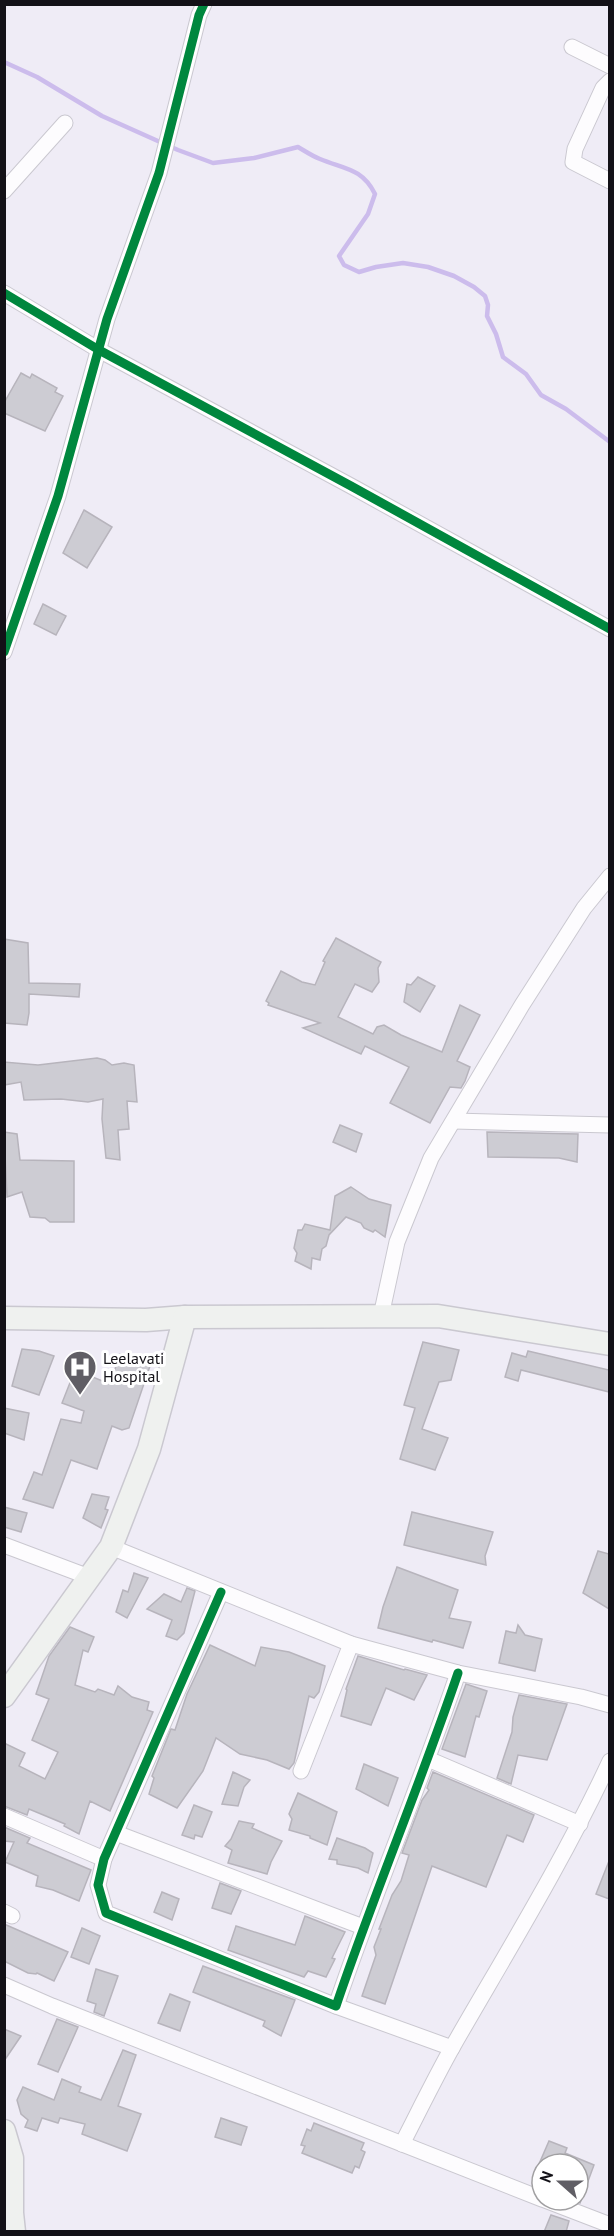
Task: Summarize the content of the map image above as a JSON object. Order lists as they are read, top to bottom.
{
  "places": {
    "hospital": ["Leelavati Hospital"]
  },
  "north": "left"
}
